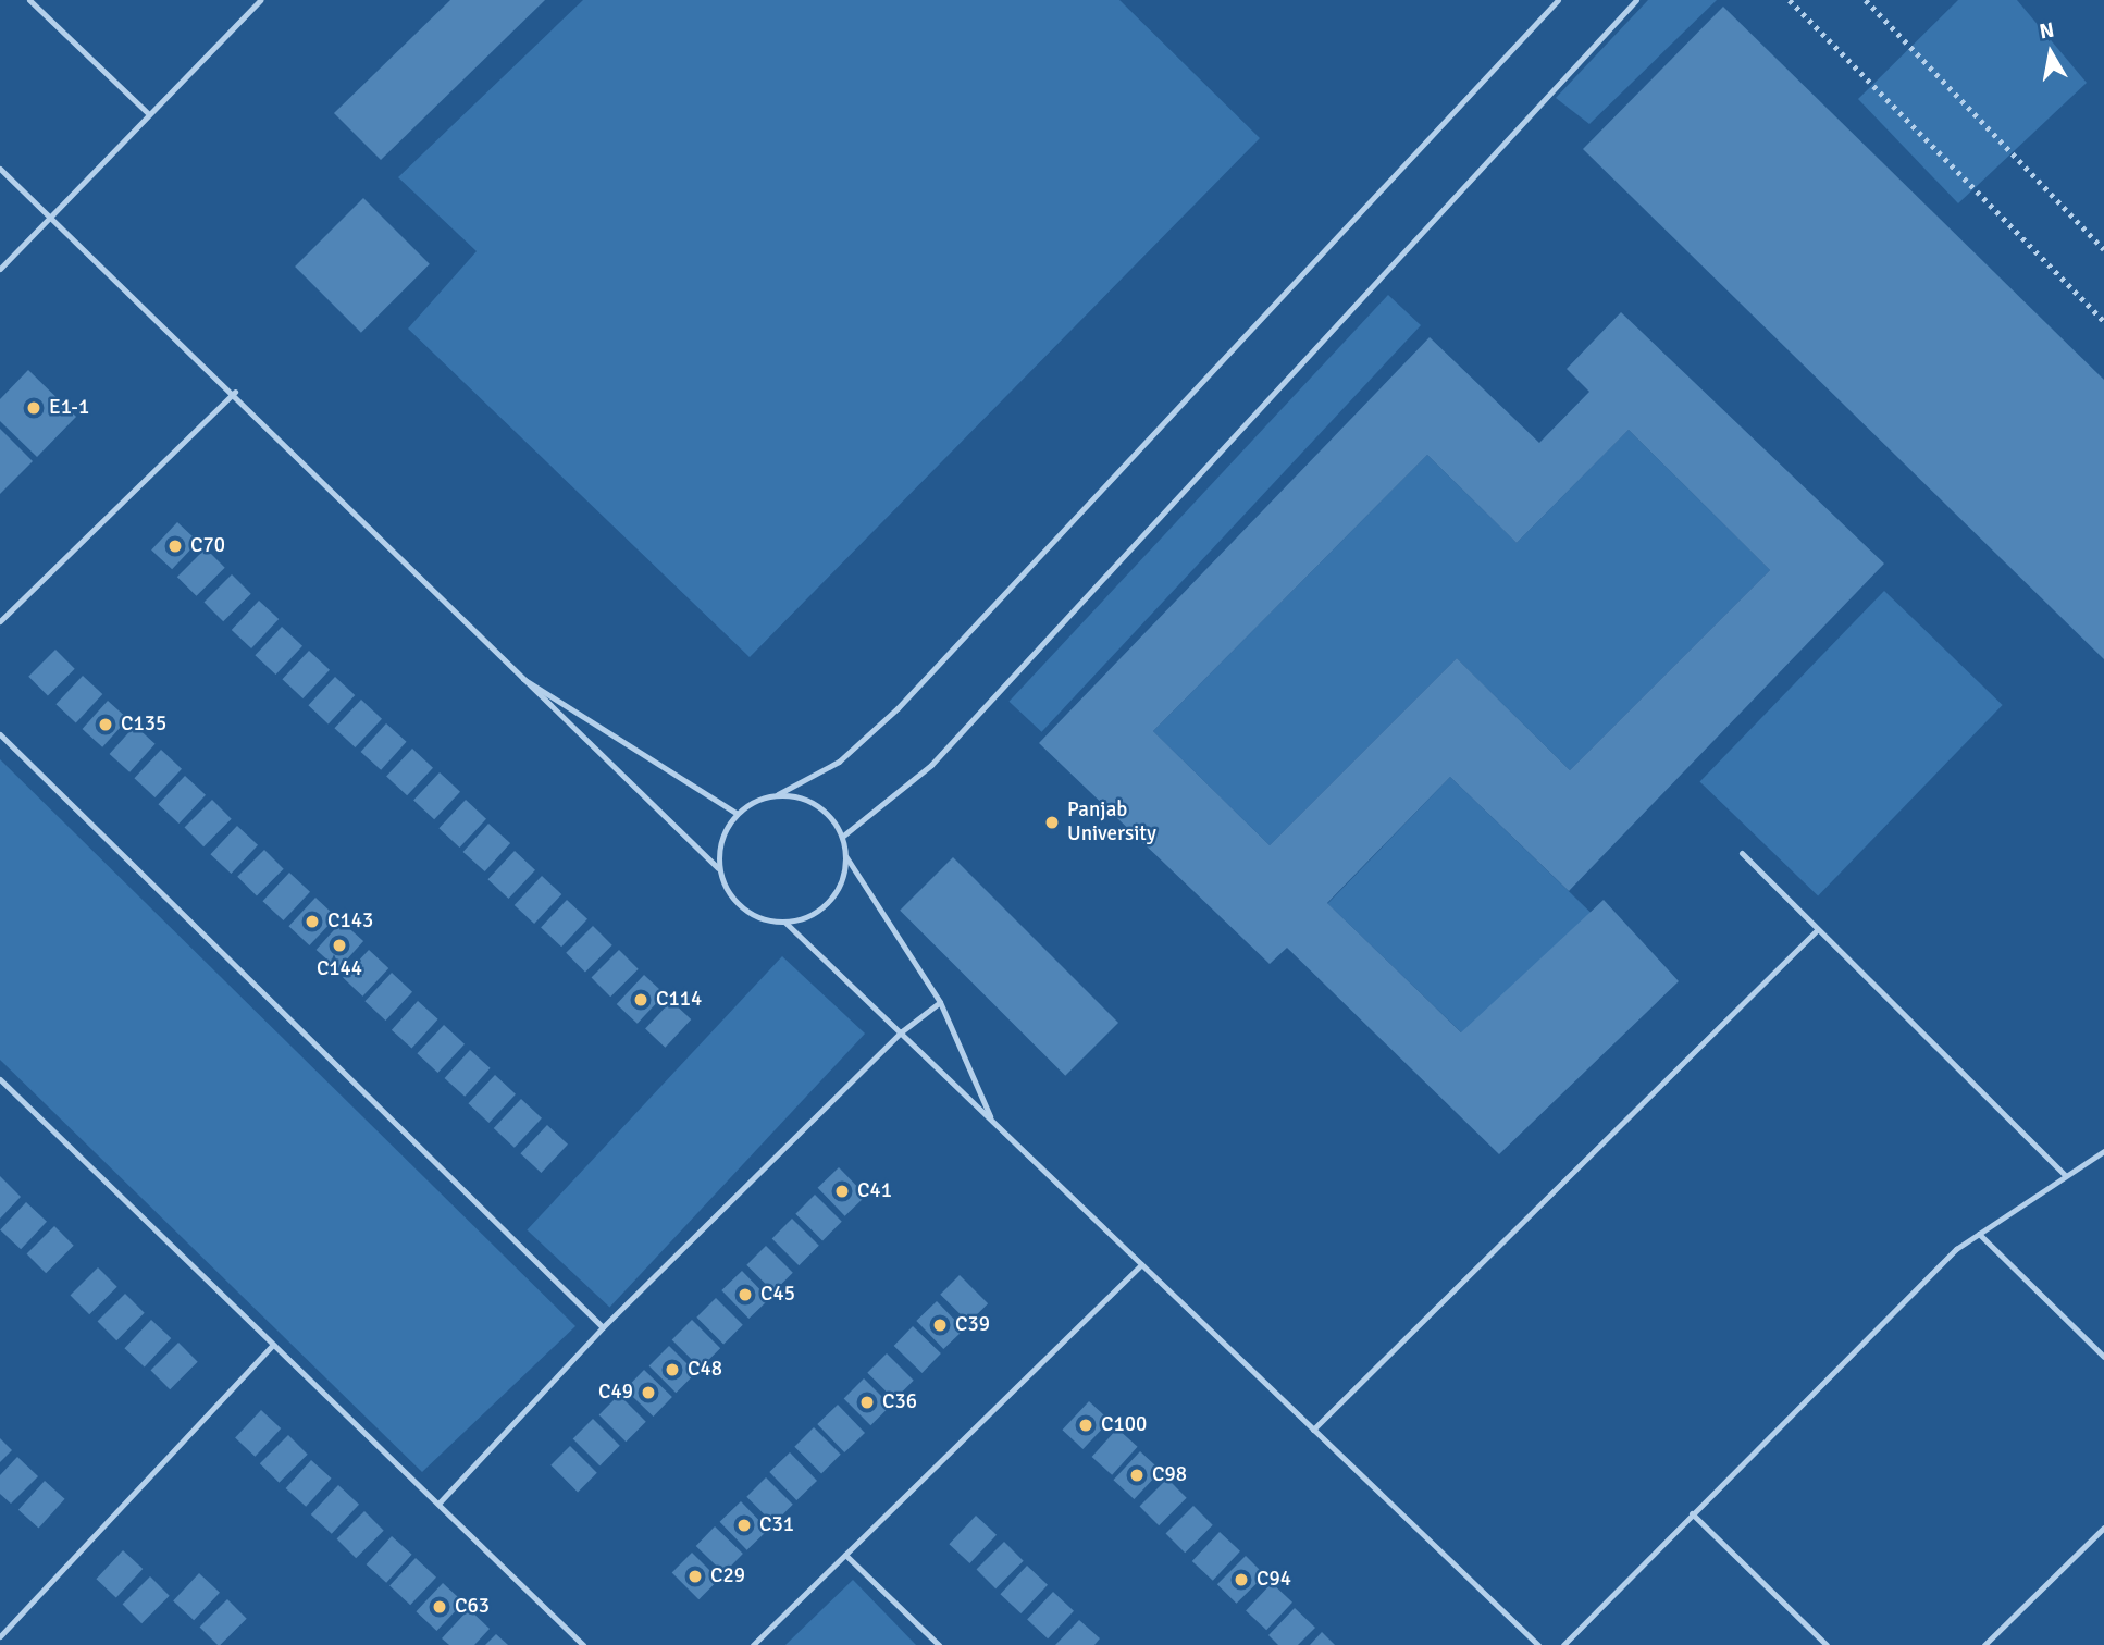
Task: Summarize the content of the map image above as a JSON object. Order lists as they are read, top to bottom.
{
  "places": [
    "E1-1",
    "C70",
    "C135",
    "Panjab University",
    "C143",
    "C144",
    "C114",
    "C41",
    "C45",
    "C39",
    "C48",
    "C49",
    "C36",
    "C100",
    "C98",
    "C31",
    "C29",
    "C94",
    "C63"
  ],
  "north": "top"
}
